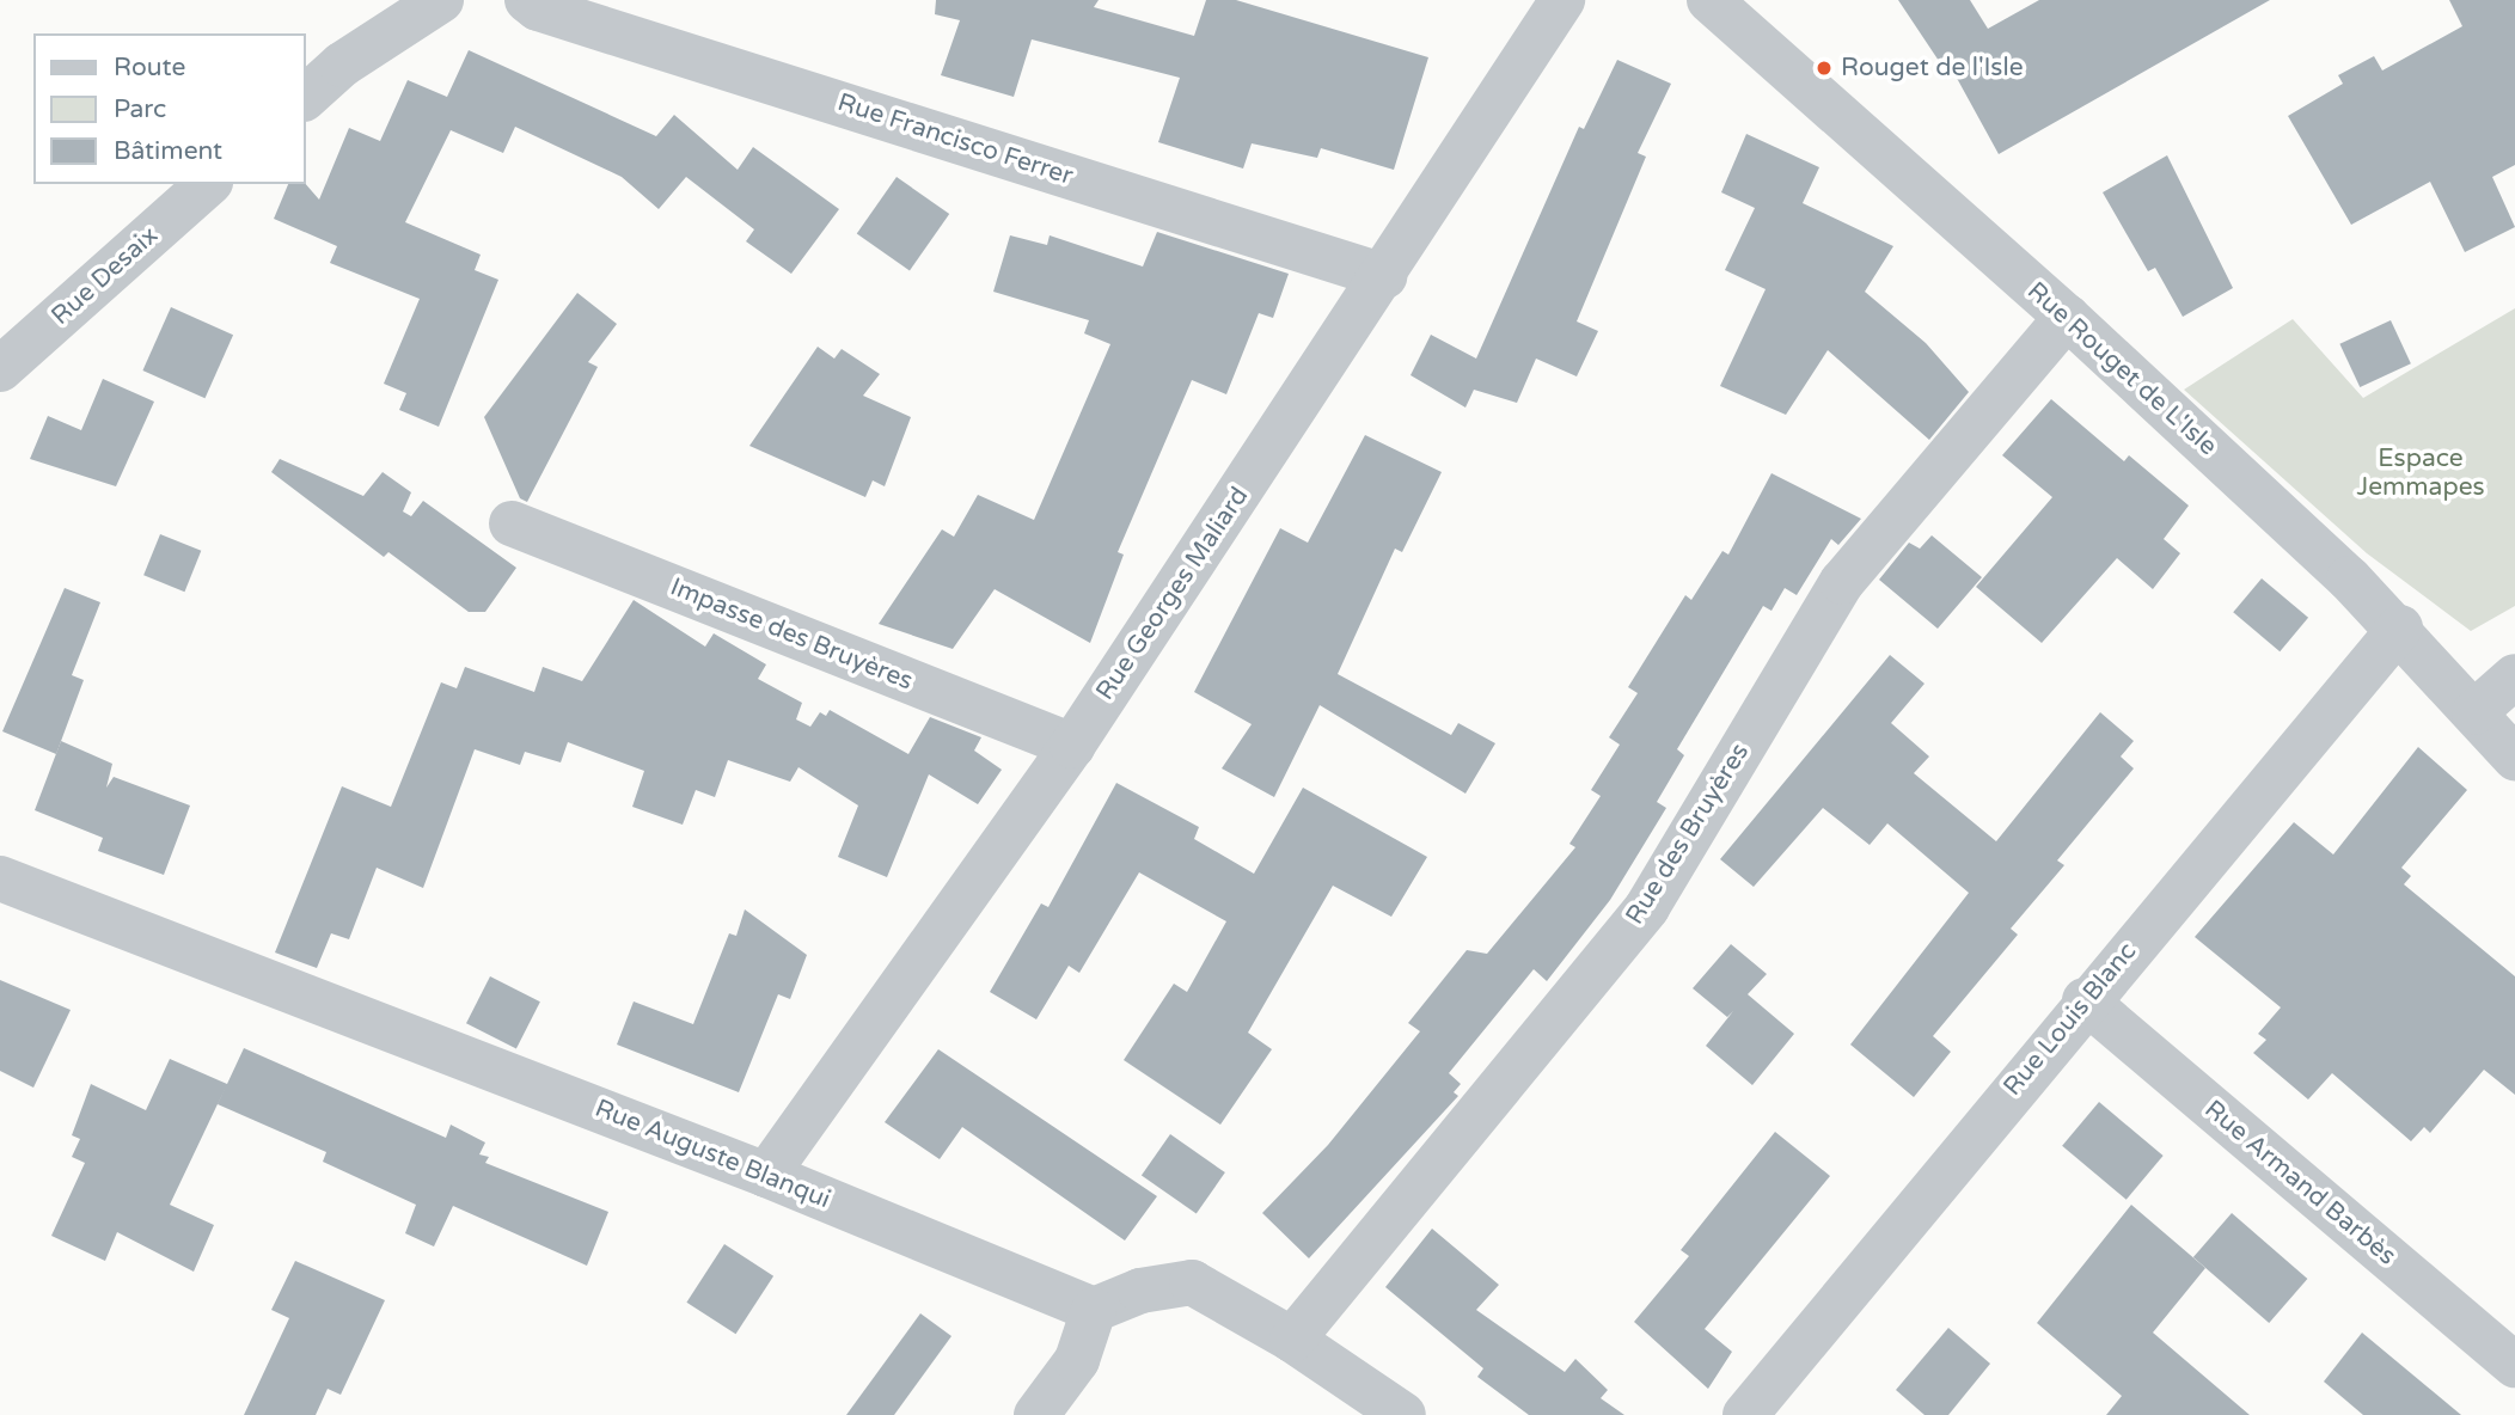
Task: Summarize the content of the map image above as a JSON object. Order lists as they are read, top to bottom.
{
  "streets": {
    "street": [
      "Rue Francisco Ferrer",
      "Rue Desaix",
      "Rue Rouget de L'Isle",
      "Rue Georges Maliard",
      "Impasse des Bruyères",
      "Rue des Bruyères",
      "Rue Louis Blanc",
      "Rue Auguste Blanqui",
      "Rue Armand Barbès"
    ]
  },
  "crossings": [
    ["Rue Francisco Ferrer", "Rue Georges Maliard"],
    ["Rue Rouget de L'Isle", "Rue des Bruyères"],
    ["Rue Rouget de L'Isle", "Rue Louis Blanc"],
    ["Rue Georges Maliard", "Impasse des Bruyères"],
    ["Rue Georges Maliard", "Rue Auguste Blanqui"],
    ["Rue Louis Blanc", "Rue Armand Barbès"]
  ],
  "parks": ["Espace Jemmapes"],
  "places": ["Rouget de l'Isle"],
  "legend": ["Route", "Parc", "Bâtiment"]
}
